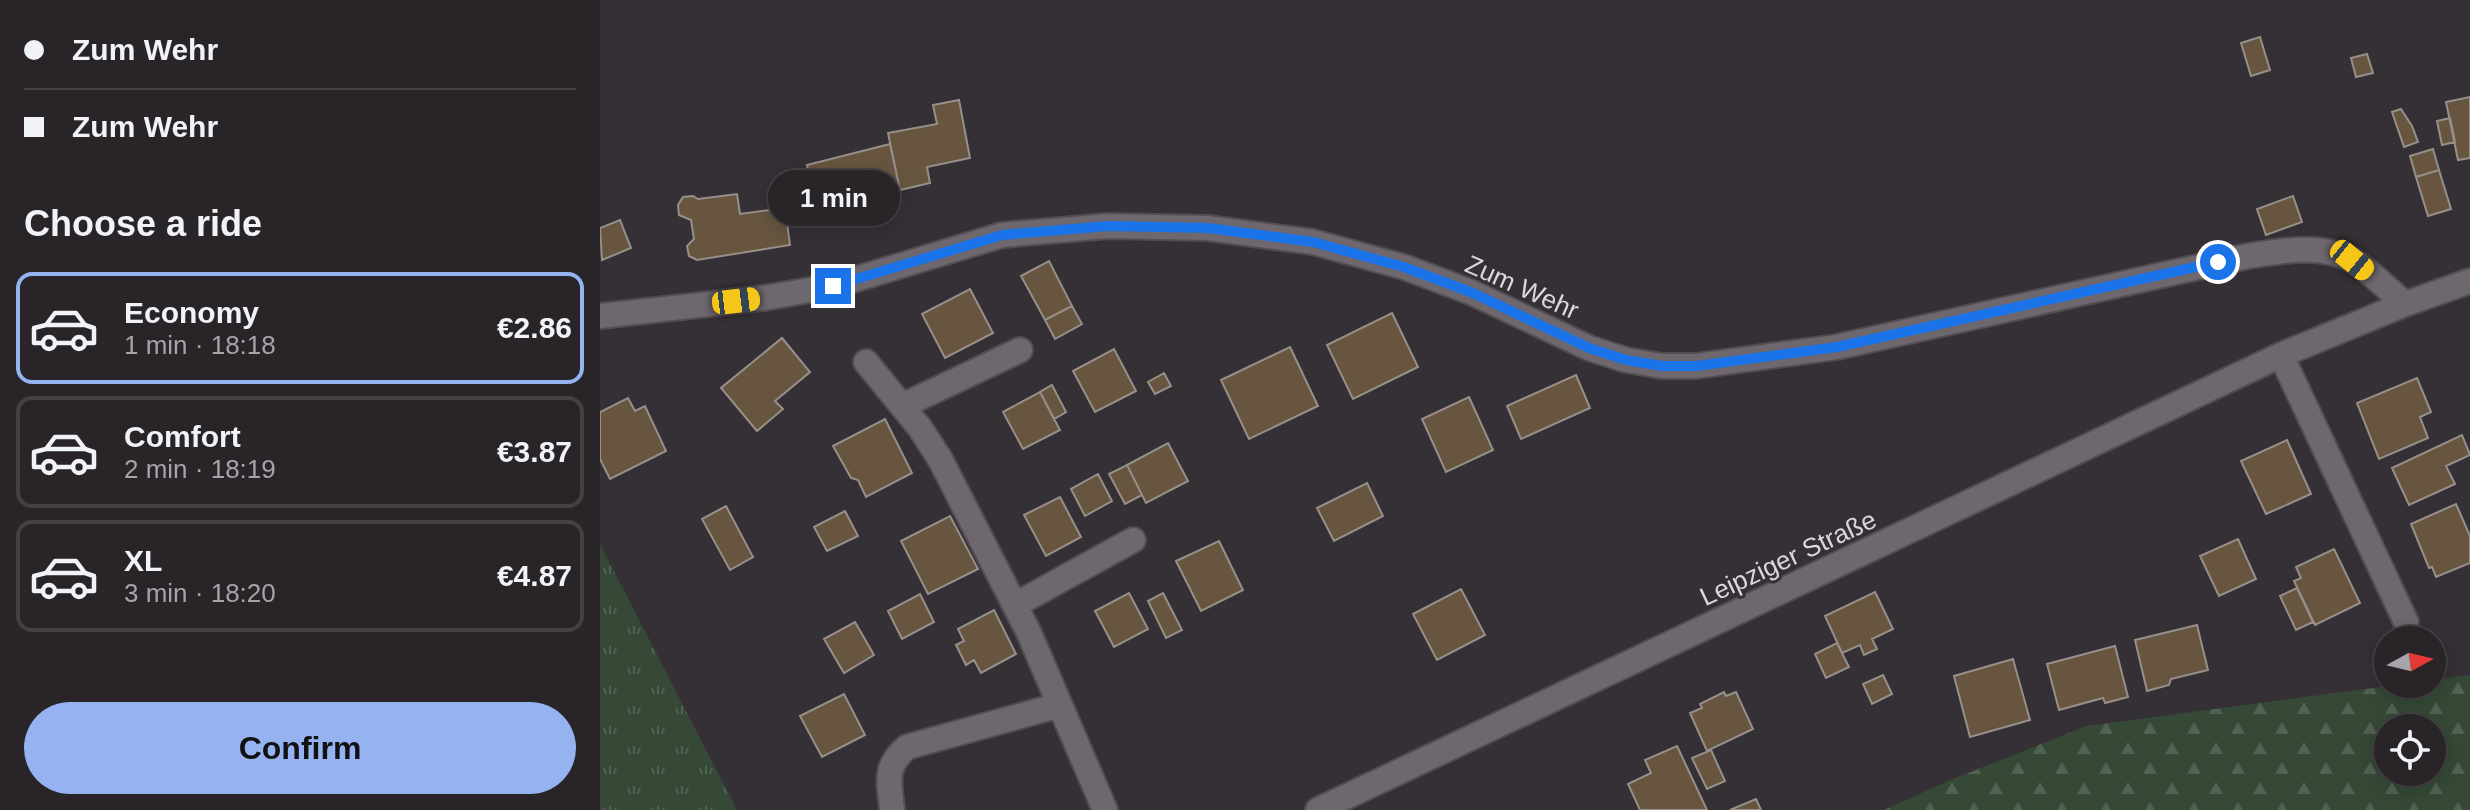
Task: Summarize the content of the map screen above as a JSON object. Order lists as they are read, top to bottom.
{
  "streets": {
    "street": ["Zum Wehr", "Leipziger Straße"]
  },
  "crossings": [
    ["Zum Wehr", "Leipziger Straße"]
  ],
  "north": "right",
  "page": {
    "banner": ["Zum Wehr", "Zum Wehr"],
    "bubble": "1 min",
    "heading": "Choose a ride",
    "list": [
      {
        "name": "Economy",
        "note": "1 min · 18:18",
        "value": "€2.86"
      },
      {
        "name": "Comfort",
        "note": "2 min · 18:19",
        "value": "€3.87"
      },
      {
        "name": "XL",
        "note": "3 min · 18:20",
        "value": "€4.87"
      }
    ],
    "buttons": "Confirm"
  }
}
